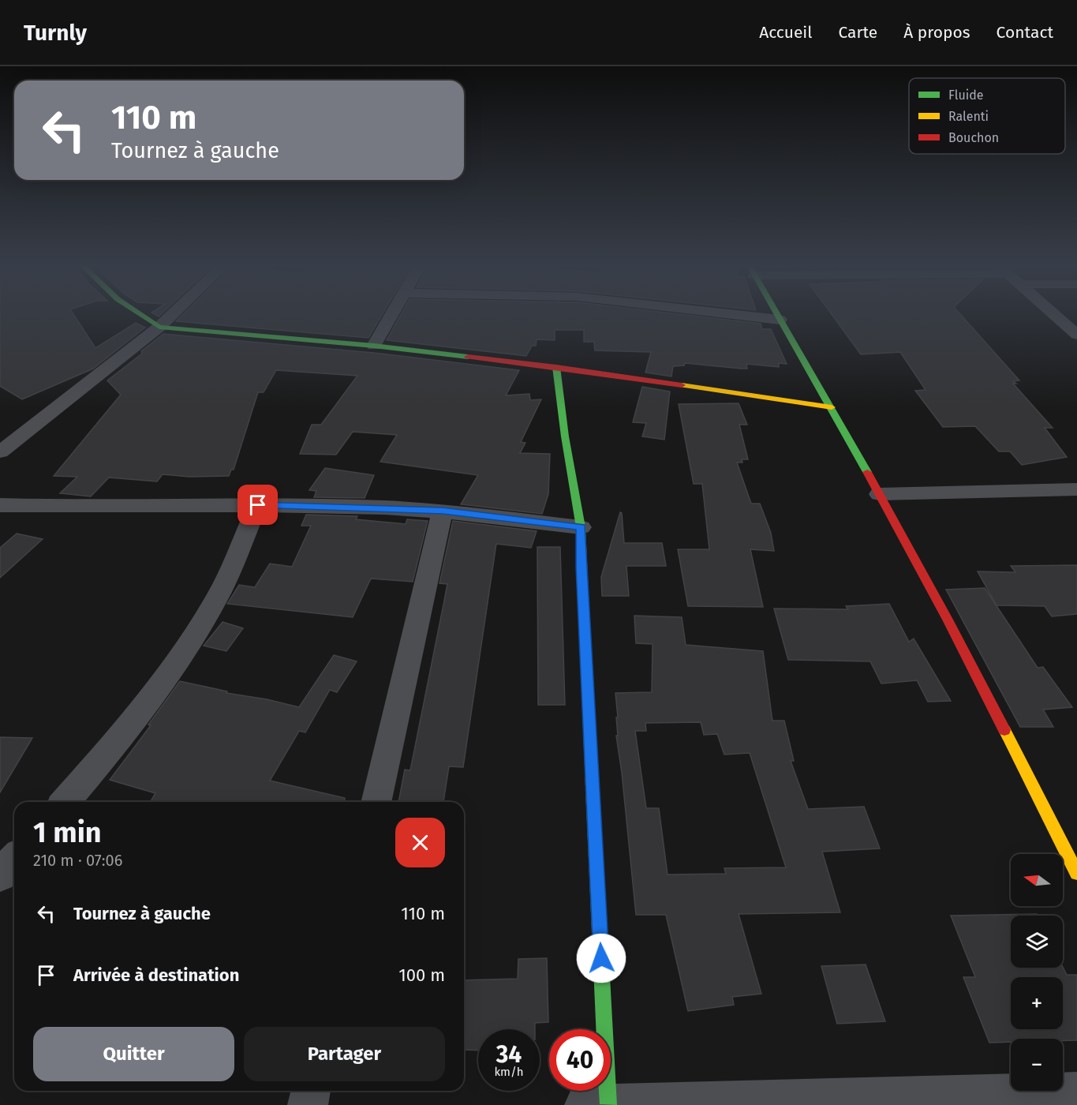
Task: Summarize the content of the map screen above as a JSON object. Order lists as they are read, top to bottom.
{
  "legend": ["Fluide", "Ralenti", "Bouchon"],
  "north": "left",
  "page": {
    "header": "Turnly",
    "nav": [
      "Accueil",
      "Carte",
      "À propos",
      "Contact"
    ],
    "turn": ["110 m", "Tournez à gauche"],
    "heading": ["1 min", "210 m · 07:06"],
    "map_buttons": ["+", "−"],
    "list": [
      {
        "name": "Tournez à gauche",
        "value": "110 m"
      },
      {
        "name": "Arrivée à destination",
        "value": "100 m"
      }
    ],
    "buttons": ["Quitter", "Partager"],
    "speed": "34 km/h",
    "limit": "40"
  }
}
